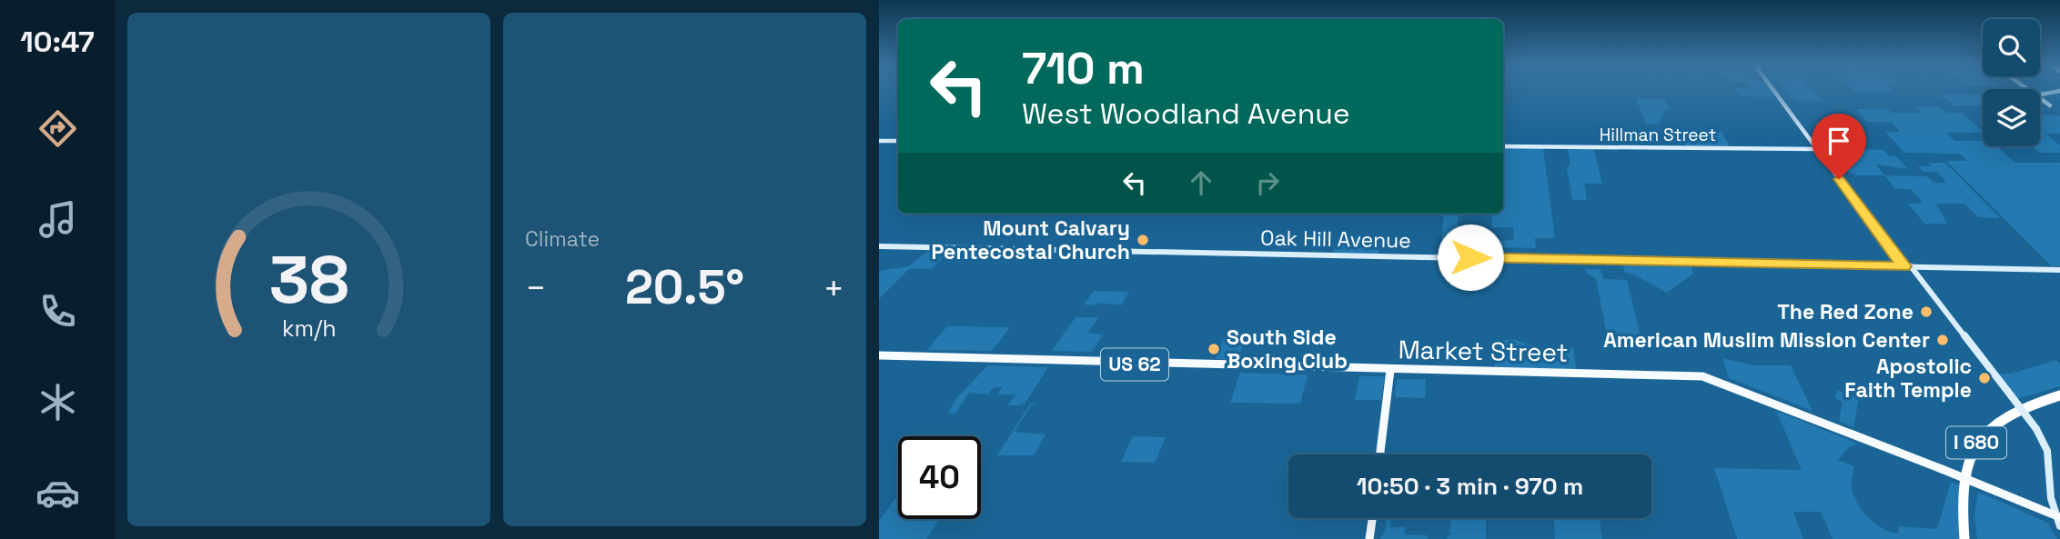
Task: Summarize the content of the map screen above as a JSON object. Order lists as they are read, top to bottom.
{
  "streets": {
    "highway": ["I 680"],
    "main road": ["Market Street", "US 62"],
    "street": ["Hillman Street", "Oak Hill Avenue"]
  },
  "places": [
    "Mount Calvary Pentecostal Church",
    "The Red Zone",
    "American Muslim Mission Center",
    "South Side Boxing Club",
    "Apostolic Faith Temple"
  ],
  "page": {
    "tabs": "10:47",
    "tile": "Climate",
    "turn": ["710 m", "West Woodland Avenue"],
    "heat": ["−", "20.5°", "+"],
    "limit": "40",
    "trip": "10:50 · 3 min · 970 m",
    "gauge": ["38", "km/h"]
  }
}
